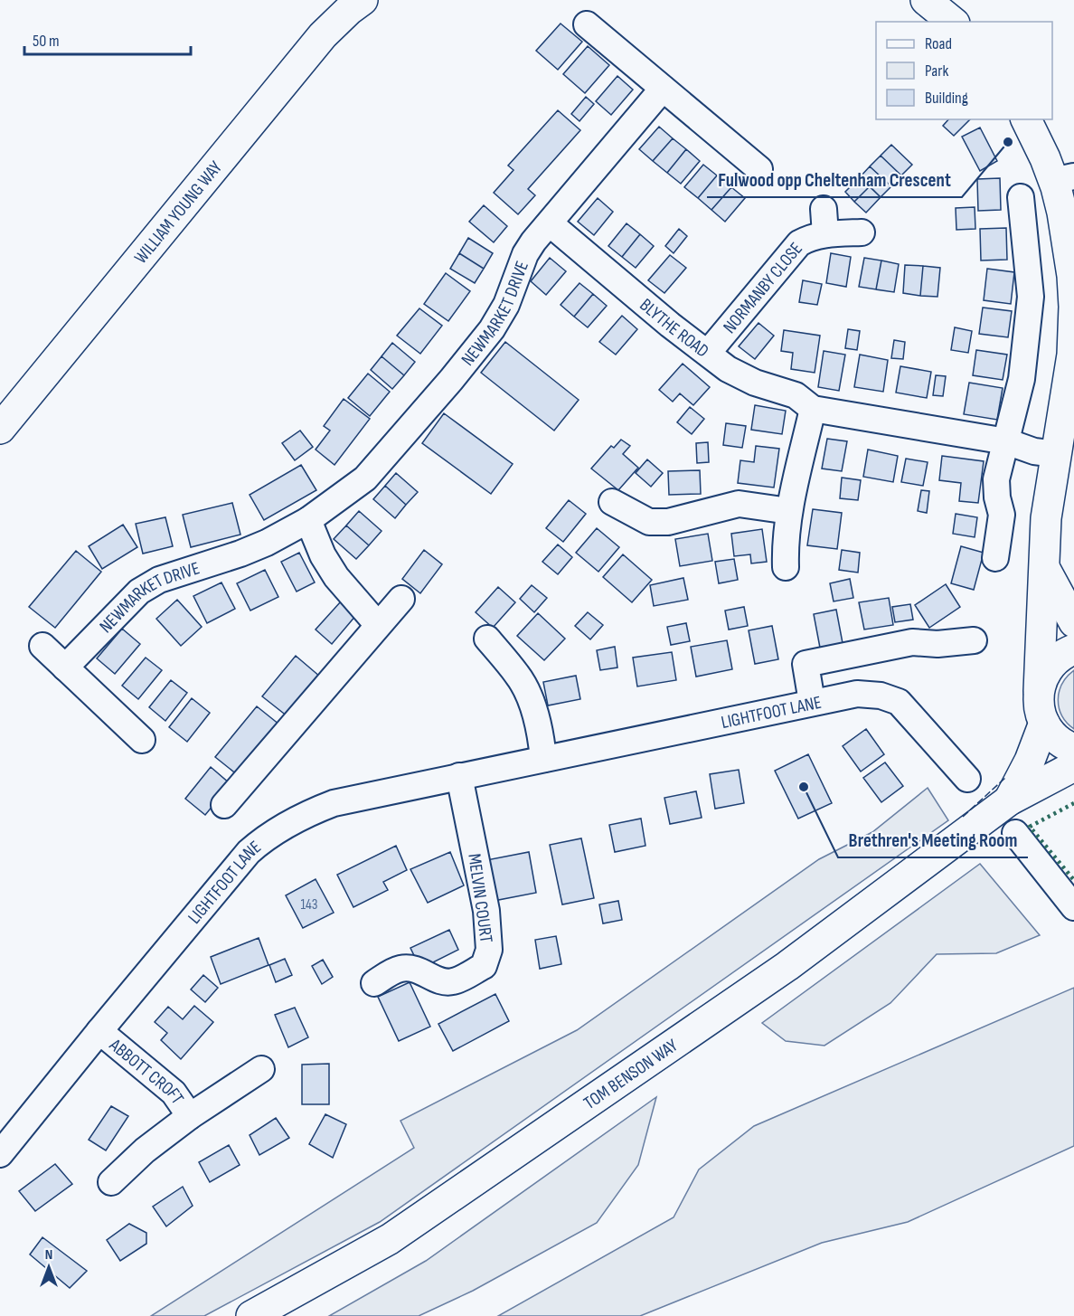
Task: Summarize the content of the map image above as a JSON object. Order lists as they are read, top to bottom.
{
  "streets": {
    "main road": ["WILLIAM YOUNG WAY", "TOM BENSON WAY"],
    "street": [
      "NORMANBY CLOSE",
      "NEWMARKET DRIVE",
      "BLYTHE ROAD",
      "LIGHTFOOT LANE",
      "MELVIN COURT",
      "ABBOTT CROFT"
    ]
  },
  "crossings": [
    ["NORMANBY CLOSE", "BLYTHE ROAD"],
    ["NEWMARKET DRIVE", "BLYTHE ROAD"],
    ["LIGHTFOOT LANE", "MELVIN COURT"],
    ["LIGHTFOOT LANE", "ABBOTT CROFT"]
  ],
  "places": ["Fulwood opp Cheltenham Crescent", "Brethren's Meeting Room"],
  "house_numbers": ["143"],
  "legend": ["Road", "Park", "Building"],
  "scale_bar": "50 m",
  "north": "top"
}
